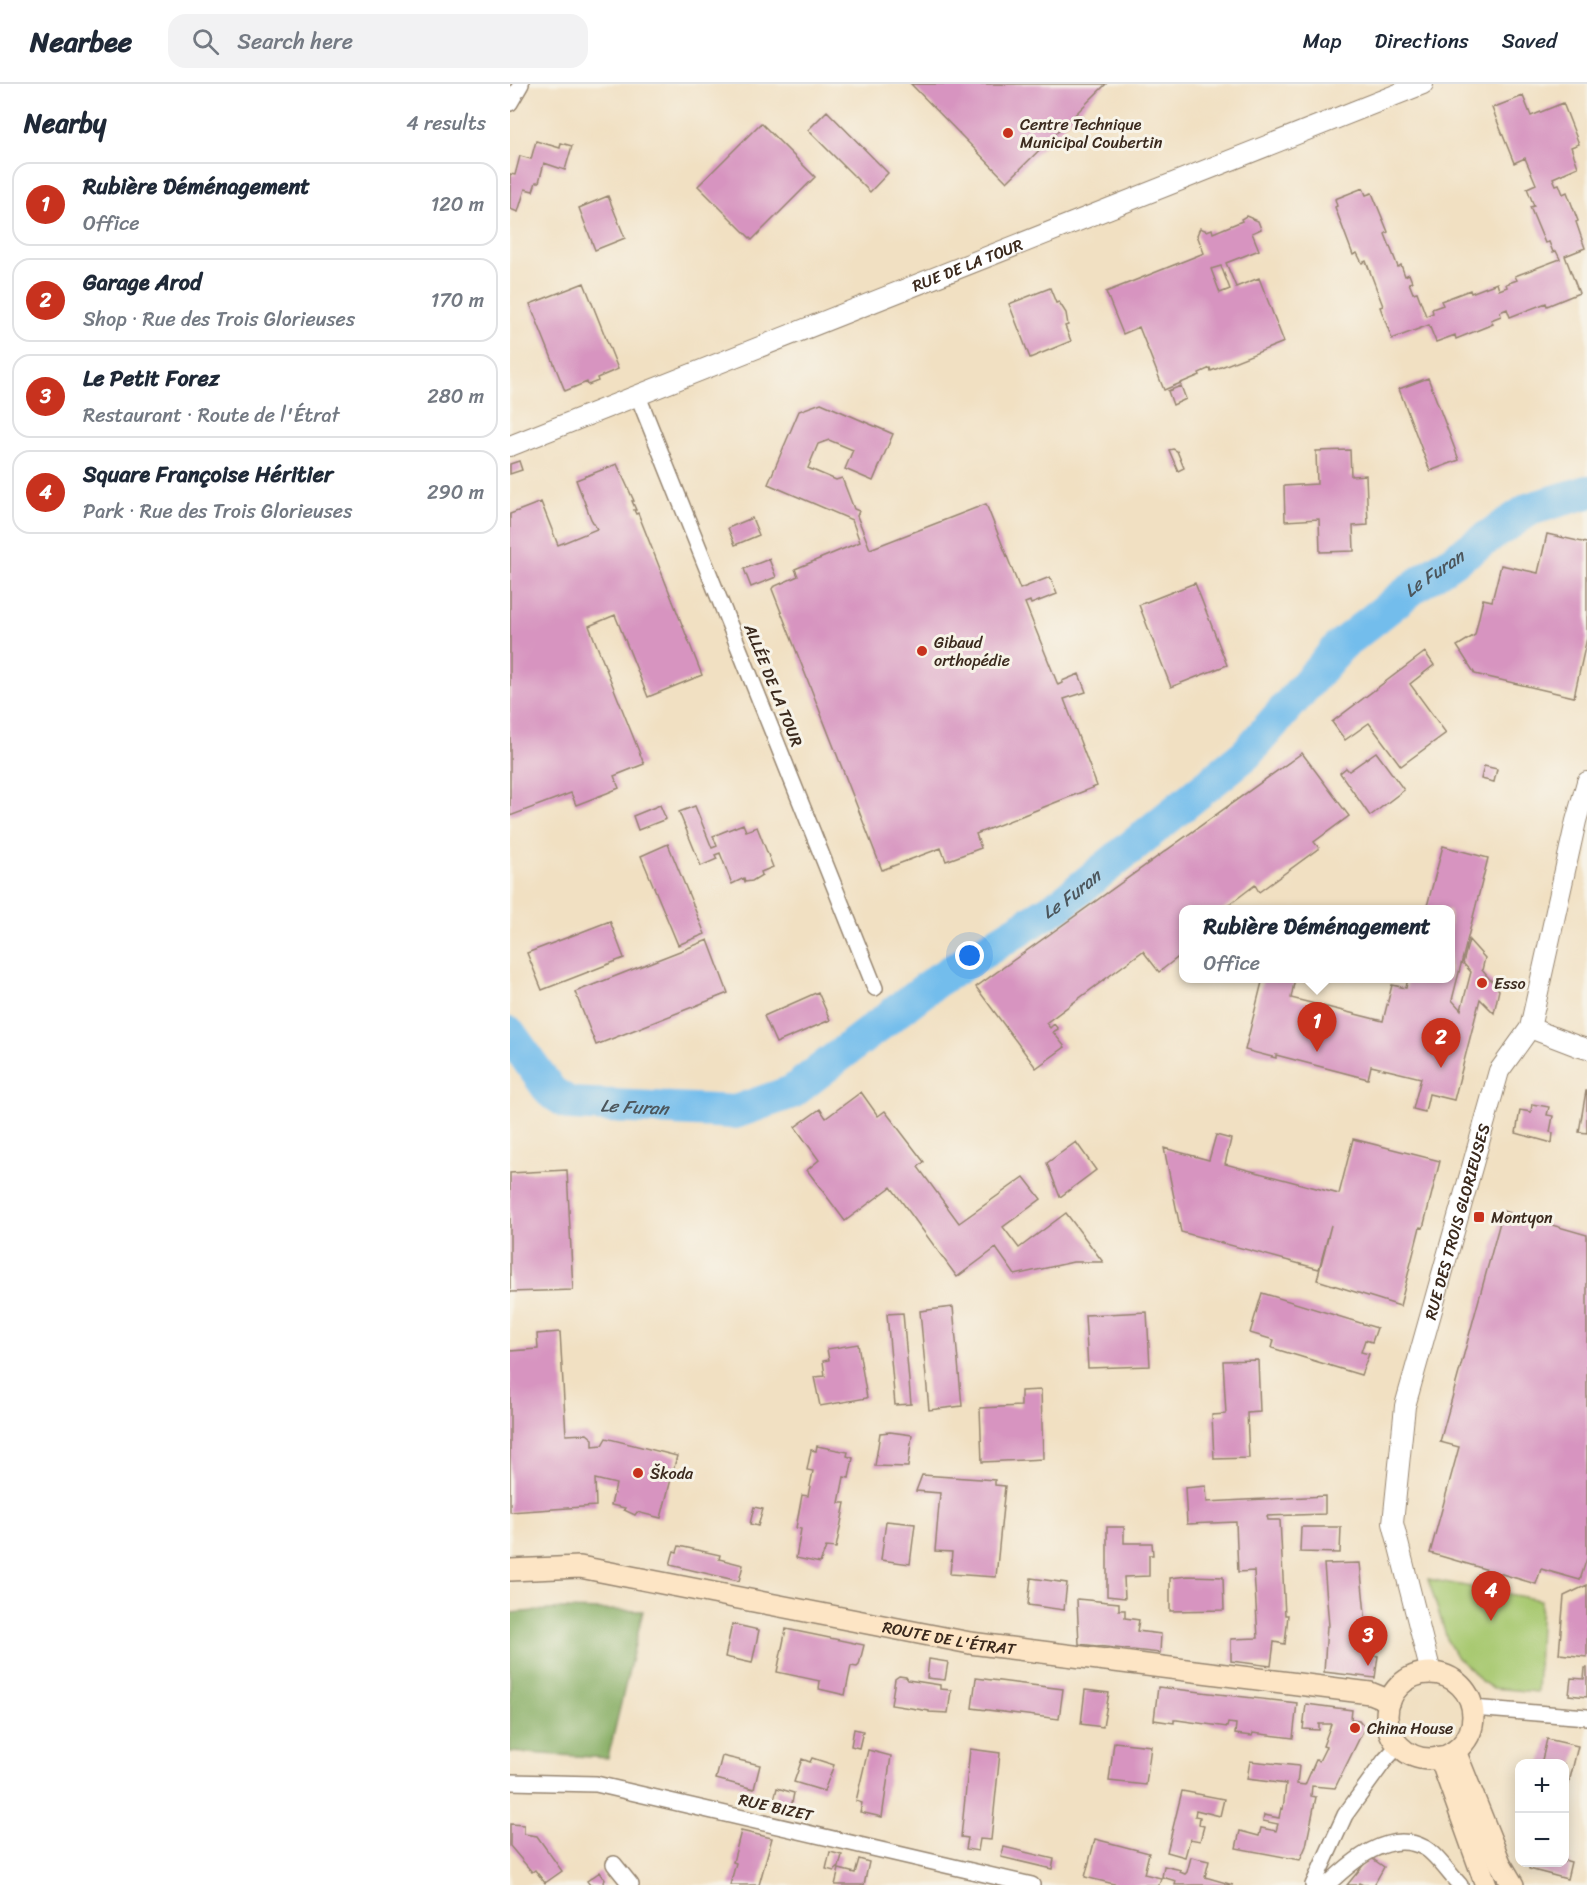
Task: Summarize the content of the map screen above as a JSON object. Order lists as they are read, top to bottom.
{
  "streets": {
    "main road": ["ROUTE DE L'ÉTRAT"],
    "street": [
      "RUE DE LA TOUR",
      "ALLÉE DE LA TOUR",
      "RUE DES TROIS GLORIEUSES",
      "RUE BIZET"
    ]
  },
  "crossings": [
    ["RUE DE LA TOUR", "ALLÉE DE LA TOUR"],
    ["RUE DES TROIS GLORIEUSES", "ROUTE DE L'ÉTRAT"]
  ],
  "water": ["Le Furan"],
  "places": {
    "other": [
      "Centre Technique Municipal Coubertin",
      "Gibaud orthopédie",
      "Esso",
      "Škoda",
      "China House"
    ],
    "transit": ["Montyon"]
  },
  "page": {
    "header": "Nearbee",
    "search": "Search here",
    "nav": ["Map", "Directions", "Saved"],
    "heading": ["Nearby", "4 results"],
    "list": [
      {
        "mark": "1",
        "name": "Rubière Déménagement",
        "note": "Office",
        "value": "120 m"
      },
      {
        "mark": "2",
        "name": "Garage Arod",
        "note": "Shop · Rue des Trois Glorieuses",
        "value": "170 m"
      },
      {
        "mark": "3",
        "name": "Le Petit Forez",
        "note": "Restaurant · Route de l'Étrat",
        "value": "280 m"
      },
      {
        "mark": "4",
        "name": "Square Françoise Héritier",
        "note": "Park · Rue des Trois Glorieuses",
        "value": "290 m"
      }
    ],
    "popup": ["Rubière Déménagement", "Office"],
    "pins": [
      "1",
      "2",
      "4",
      "3"
    ],
    "map_buttons": ["+", "−"]
  }
}
